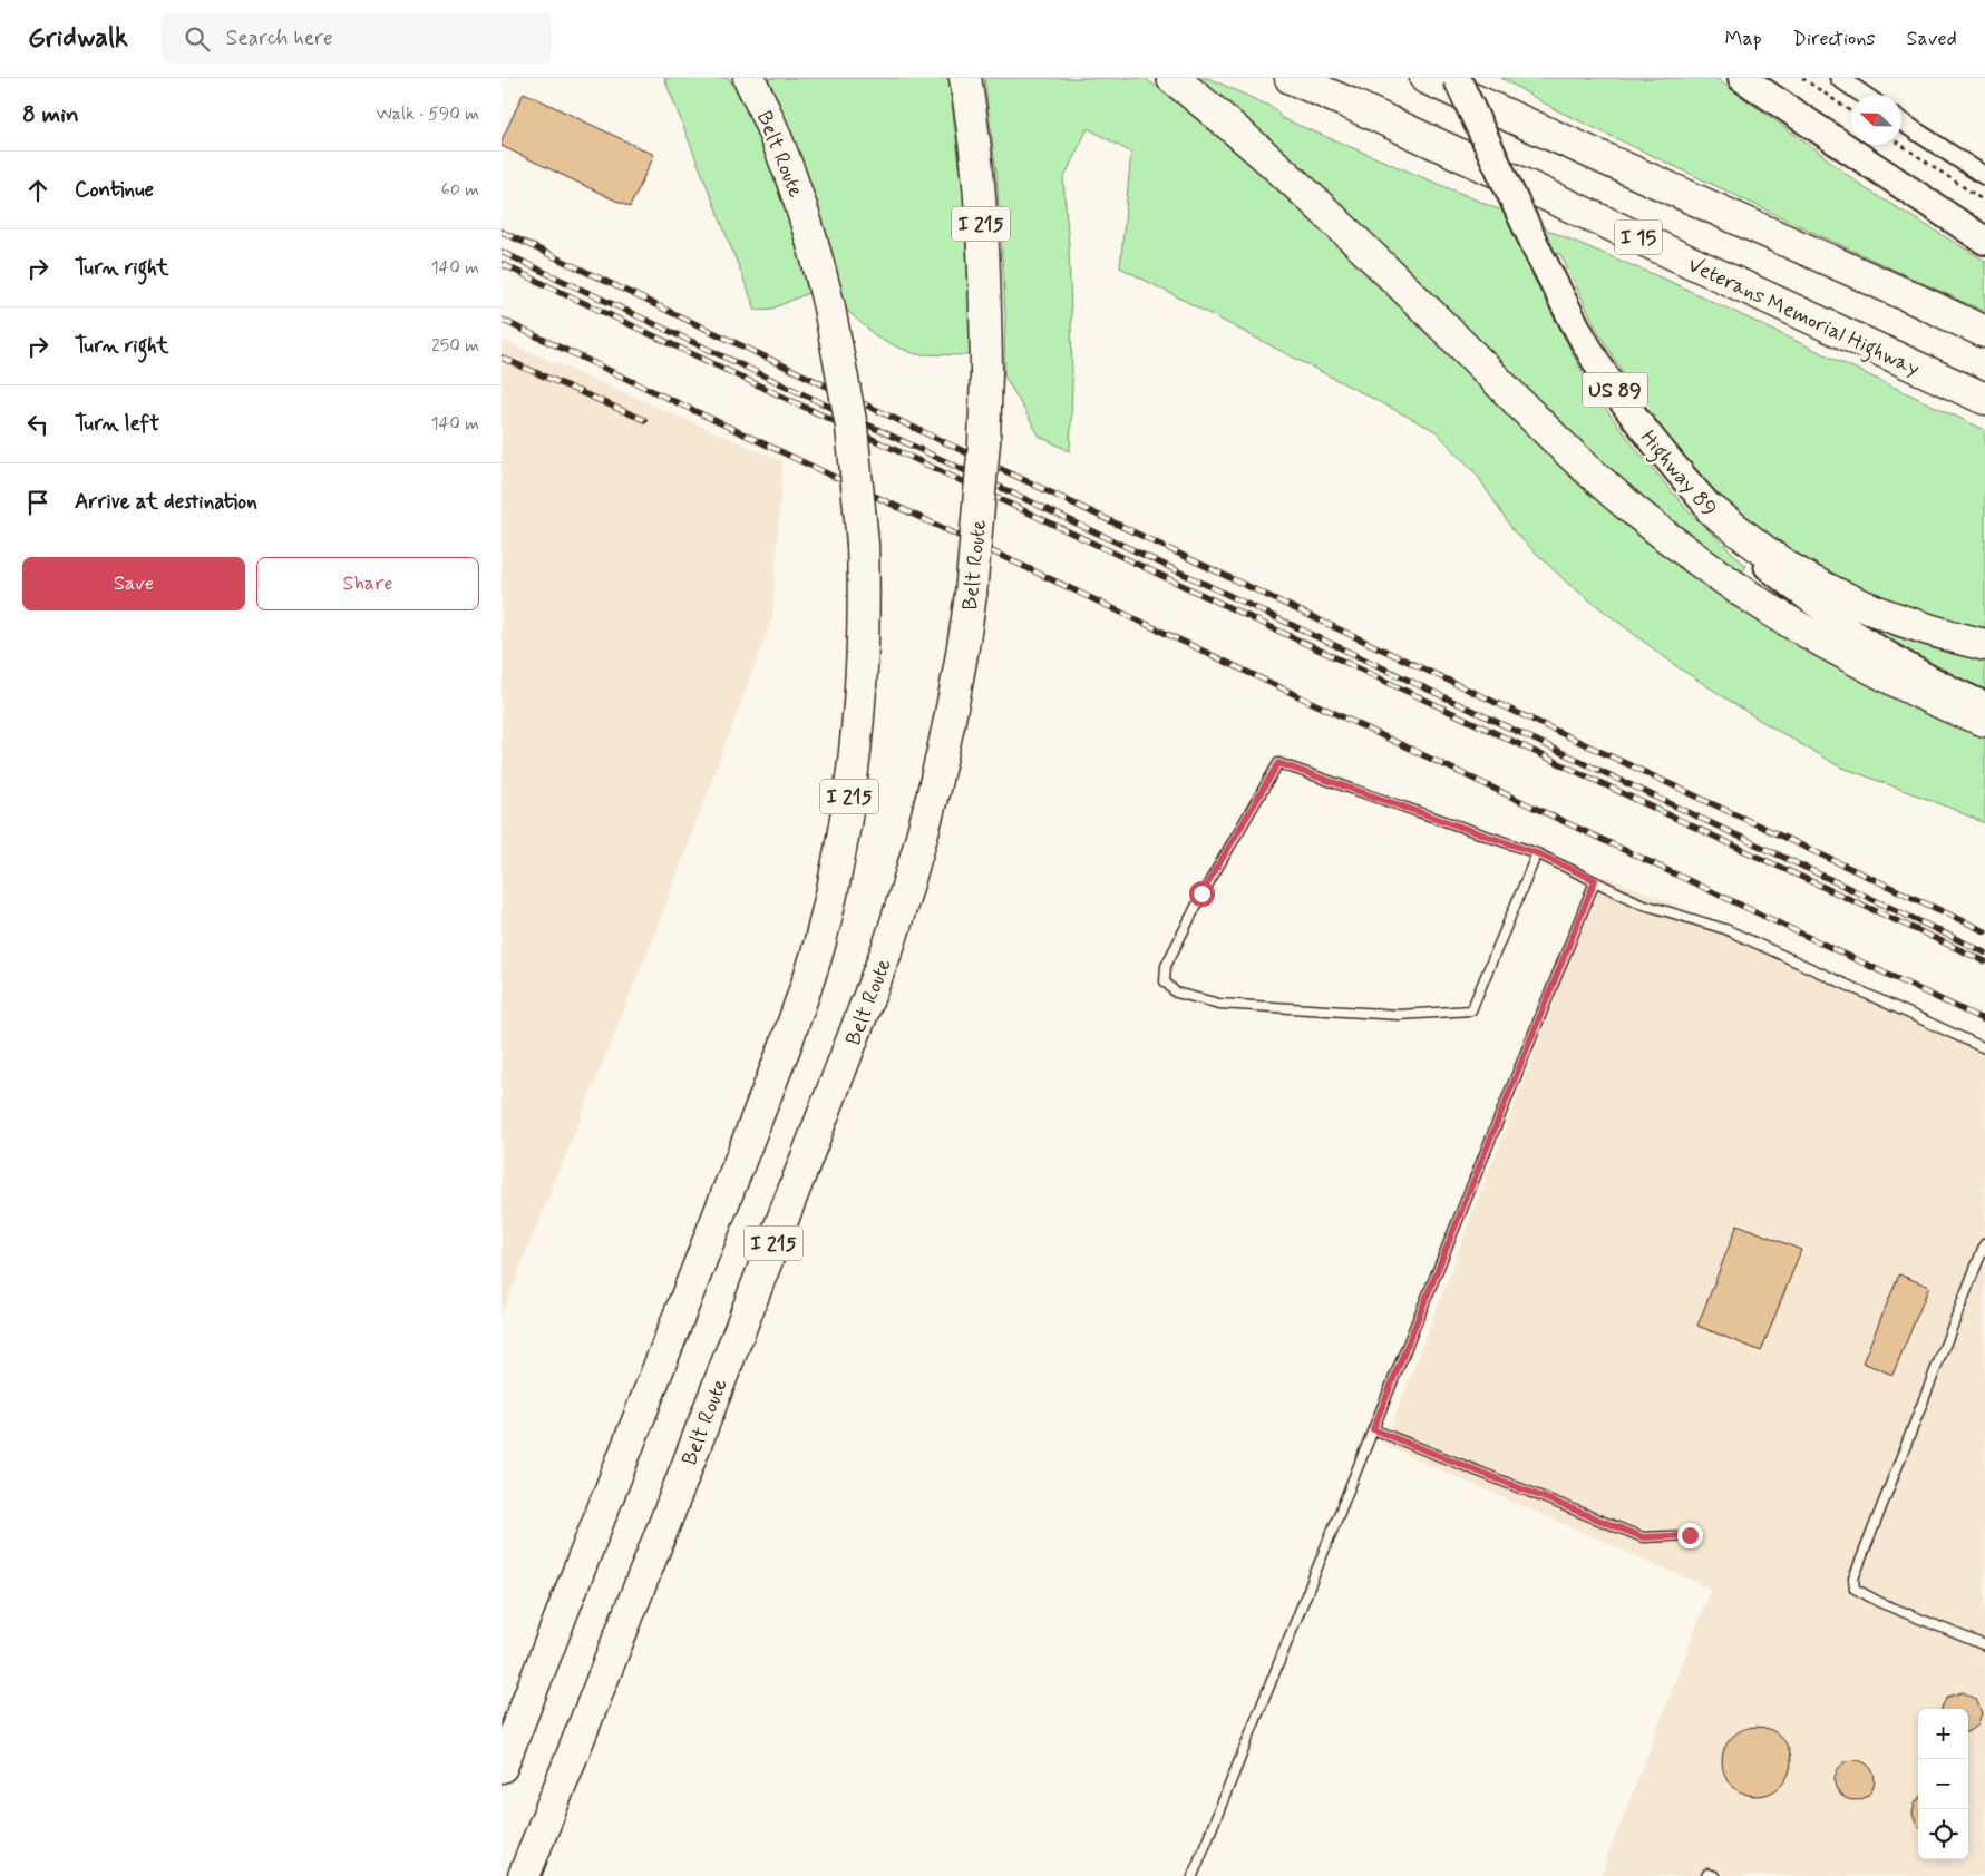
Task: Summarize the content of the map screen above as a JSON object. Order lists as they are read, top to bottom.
{
  "streets": {
    "highway": [
      "Belt Route",
      "I 215",
      "I 15",
      "Veterans Memorial Highway"
    ],
    "main road": ["US 89", "Highway 89"]
  },
  "north": "left",
  "page": {
    "header": "Gridwalk",
    "search": "Search here",
    "nav": ["Map", "Directions", "Saved"],
    "heading": ["8 min", "Walk · 590 m"],
    "list": [
      ["Continue", "60 m"],
      ["Turn right", "140 m"],
      ["Turn right", "250 m"],
      ["Turn left", "140 m"],
      "Arrive at destination"
    ],
    "buttons": ["Save", "Share"],
    "map_buttons": ["+", "−"]
  }
}
